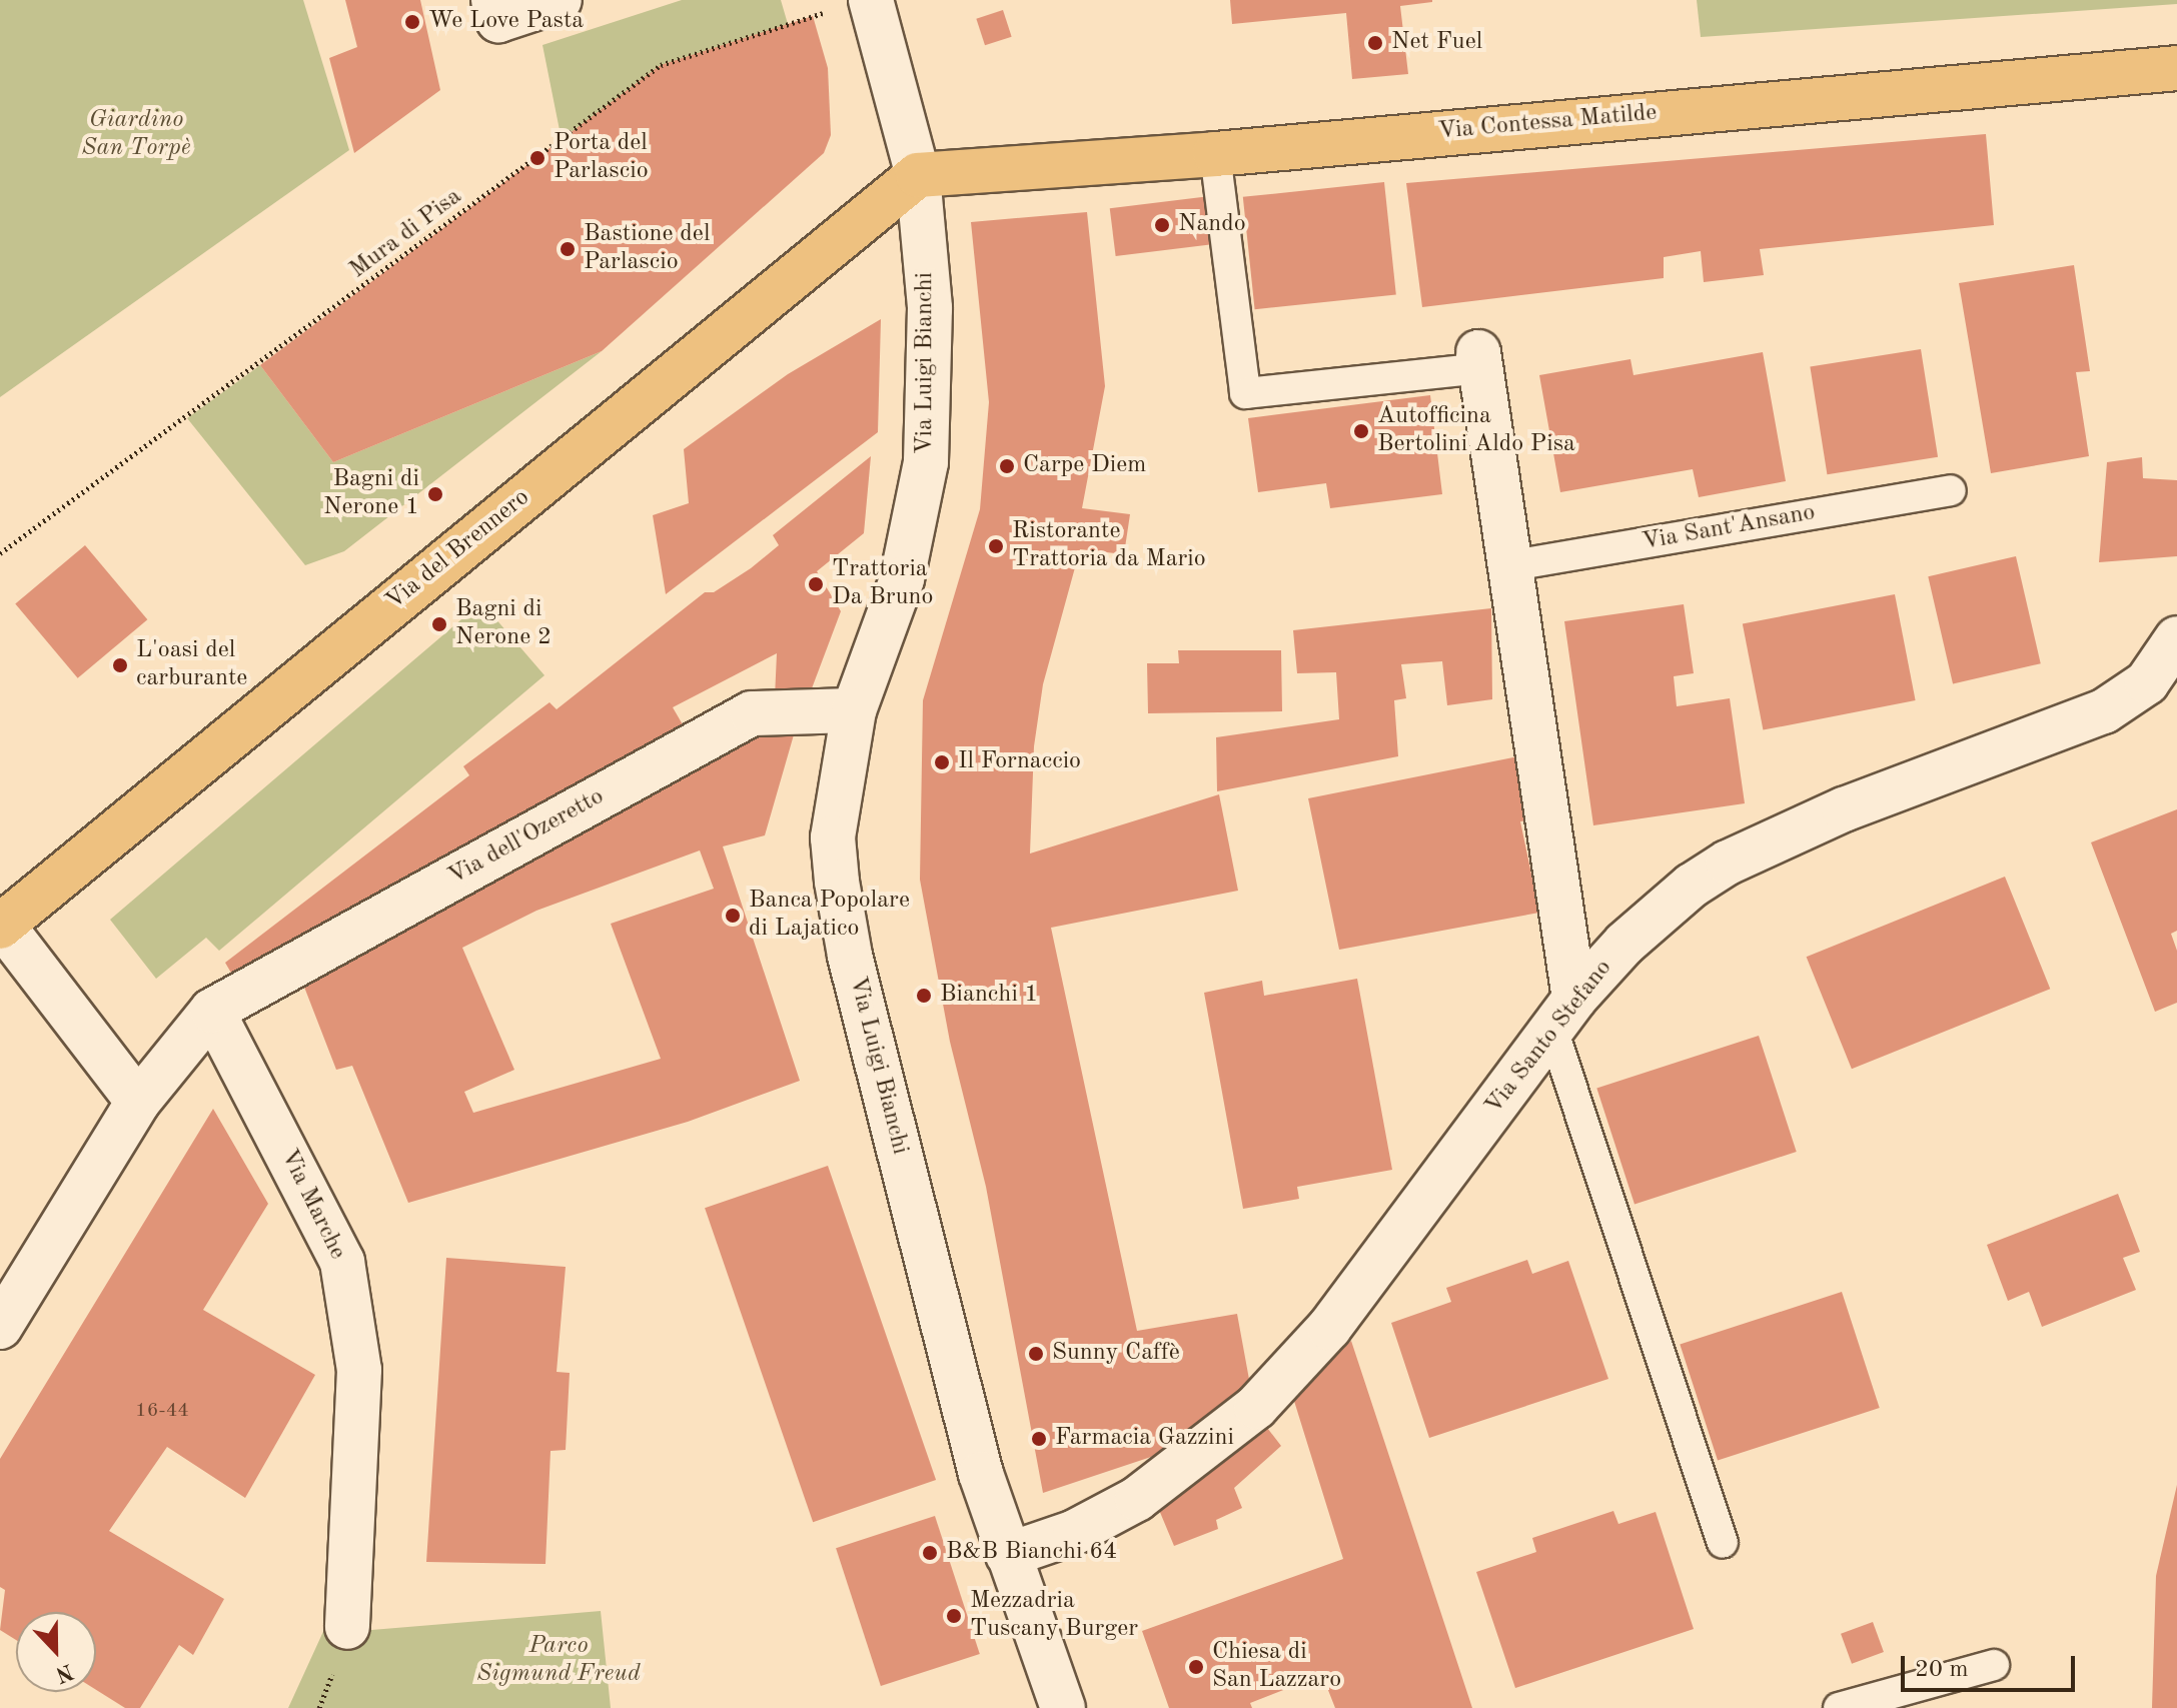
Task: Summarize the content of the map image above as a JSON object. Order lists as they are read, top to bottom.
{
  "streets": {
    "main road": ["Via Contessa Matilde", "Via del Brennero"],
    "street": [
      "Via Luigi Bianchi",
      "Via dell'Ozeretto",
      "Via Santo Stefano",
      "Via Marche"
    ],
    "lane": ["Via Sant'Ansano"],
    "path": ["Mura di Pisa"]
  },
  "crossings": [
    ["Via Contessa Matilde", "Via Luigi Bianchi"],
    ["Via Contessa Matilde", "Via del Brennero"],
    ["Via Luigi Bianchi", "Via del Brennero"],
    ["Via Luigi Bianchi", "Via dell'Ozeretto"],
    ["Via Luigi Bianchi", "Via Santo Stefano"],
    ["Via dell'Ozeretto", "Via Marche"]
  ],
  "parks": ["Giardino San Torpè", "Parco Sigmund Freud"],
  "places": [
    "We Love Pasta",
    "Net Fuel",
    "Porta del Parlascio",
    "Nando",
    "Bastione del Parlascio",
    "Autofficina Bertolini Aldo Pisa",
    "Carpe Diem",
    "Bagni di Nerone 1",
    "Ristorante Trattoria da Mario",
    "Trattoria Da Bruno",
    "Bagni di Nerone 2",
    "L'oasi del carburante",
    "Il Fornaccio",
    "Banca Popolare di Lajatico",
    "Bianchi 1",
    "Sunny Caffè",
    "Farmacia Gazzini",
    "B&B Bianchi 64",
    "Mezzadria Tuscany Burger",
    "Chiesa di San Lazzaro"
  ],
  "house_numbers": ["16-44"],
  "scale_bar": "20 m",
  "north": "bottom"
}
